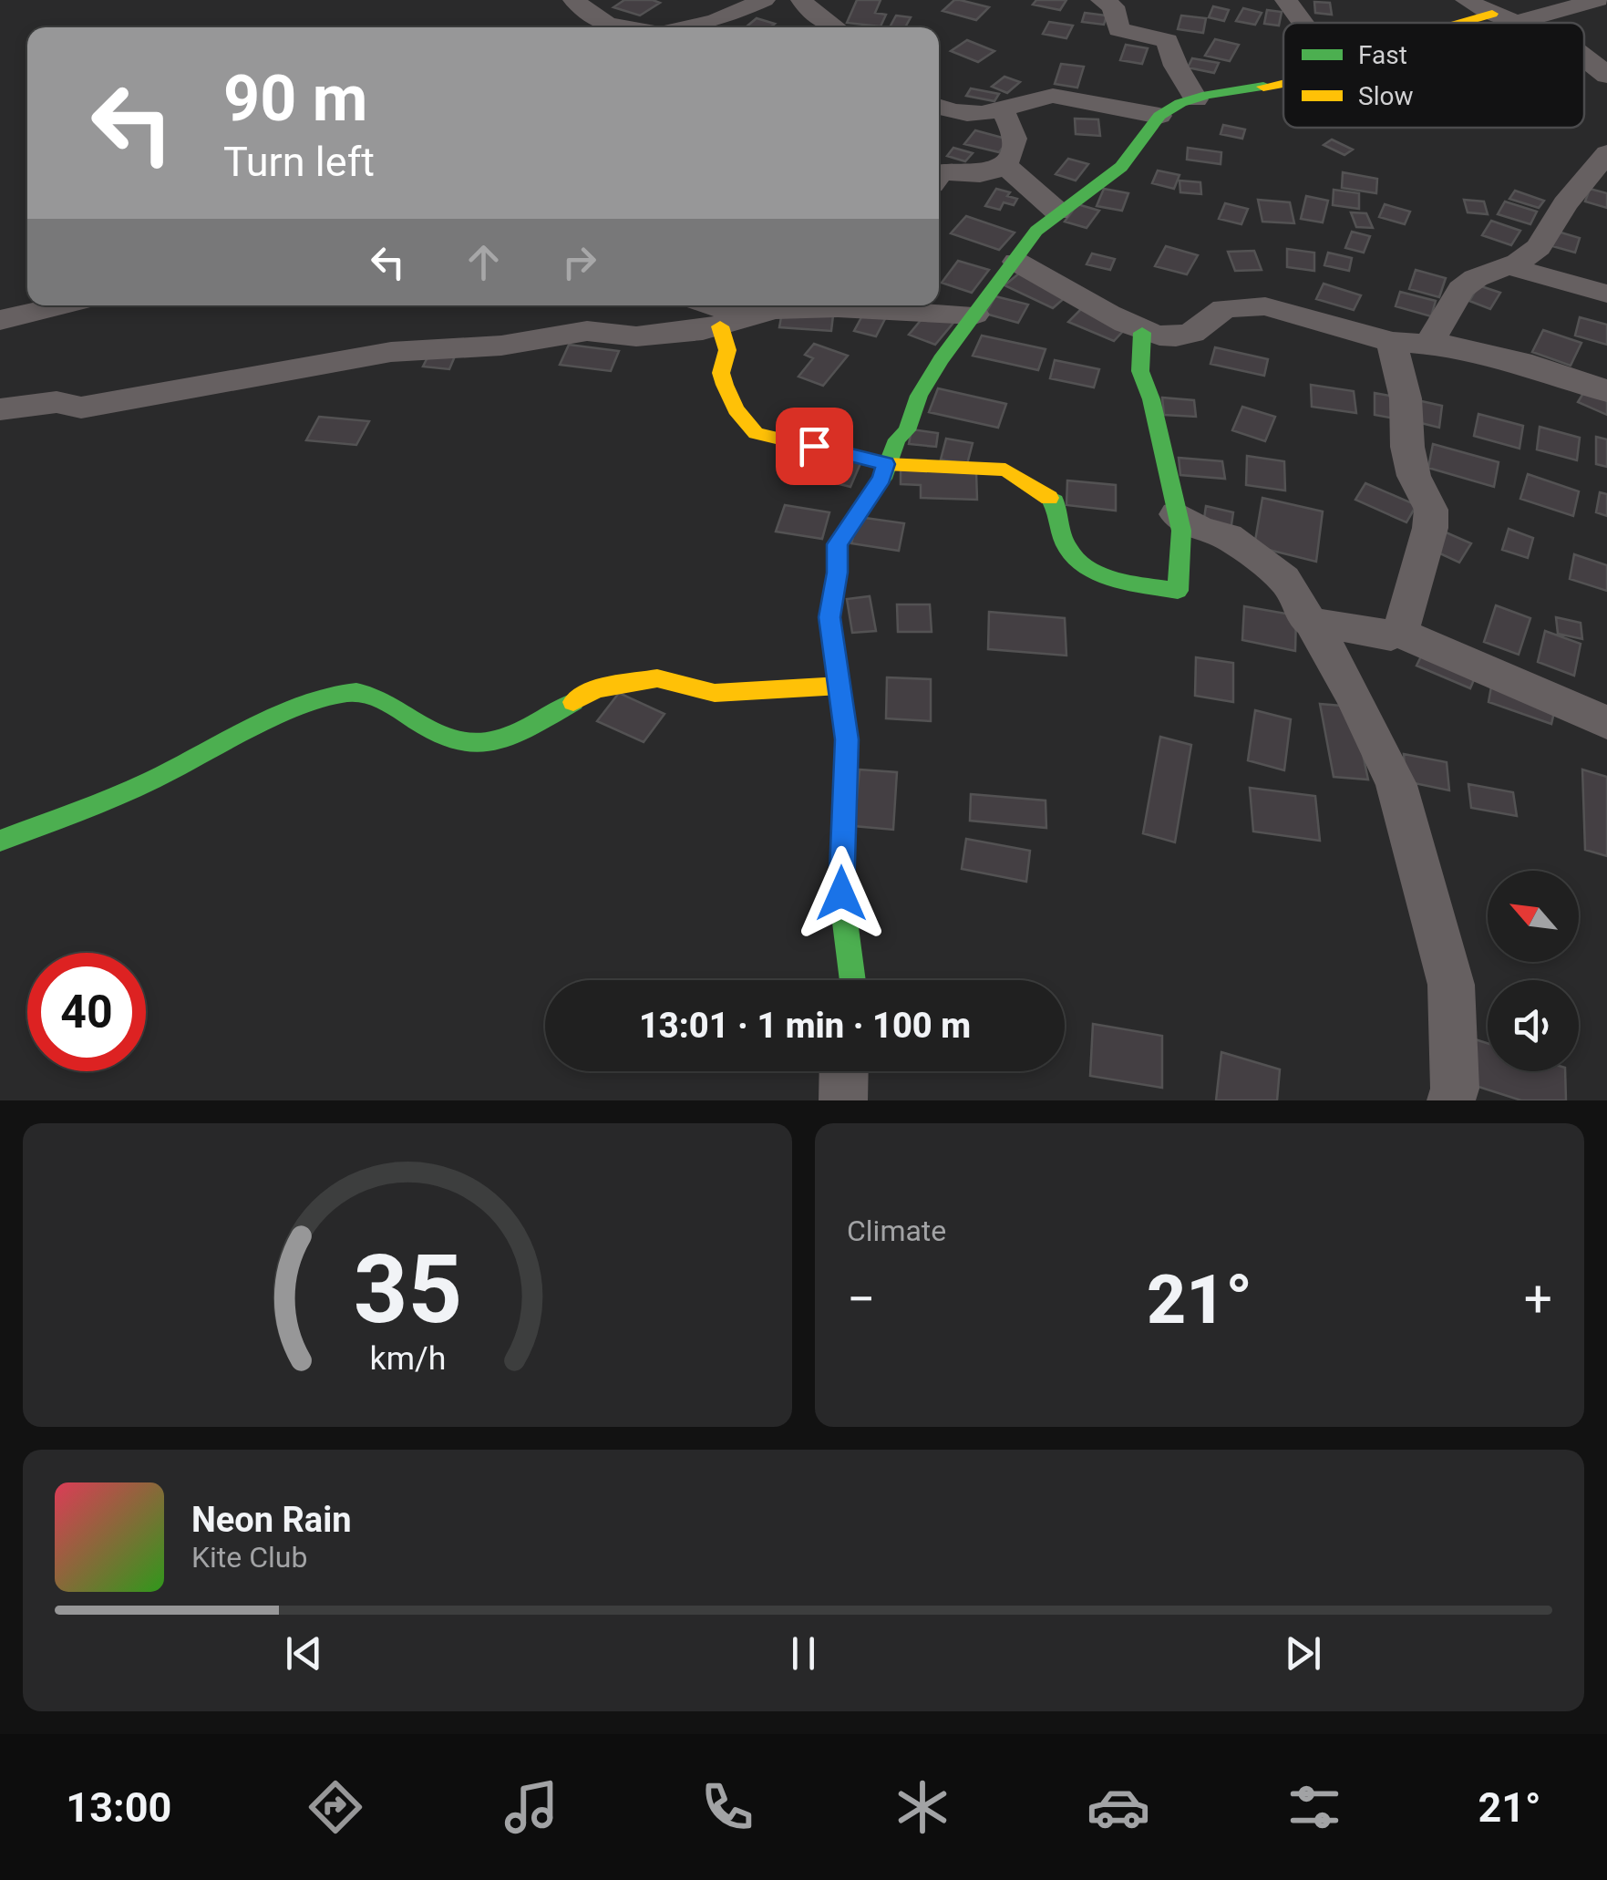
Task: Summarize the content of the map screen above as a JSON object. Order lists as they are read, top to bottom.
{
  "legend": ["Fast", "Slow"],
  "north": "top left",
  "page": {
    "turn": ["90 m", "Turn left"],
    "limit": "40",
    "trip": "13:01 · 1 min · 100 m",
    "tile": "Climate",
    "heat": ["−", "21°", "+"],
    "song": ["Neon Rain", "Kite Club"],
    "tabs": ["13:00", "21°"],
    "gauge": ["35", "km/h"]
  }
}
